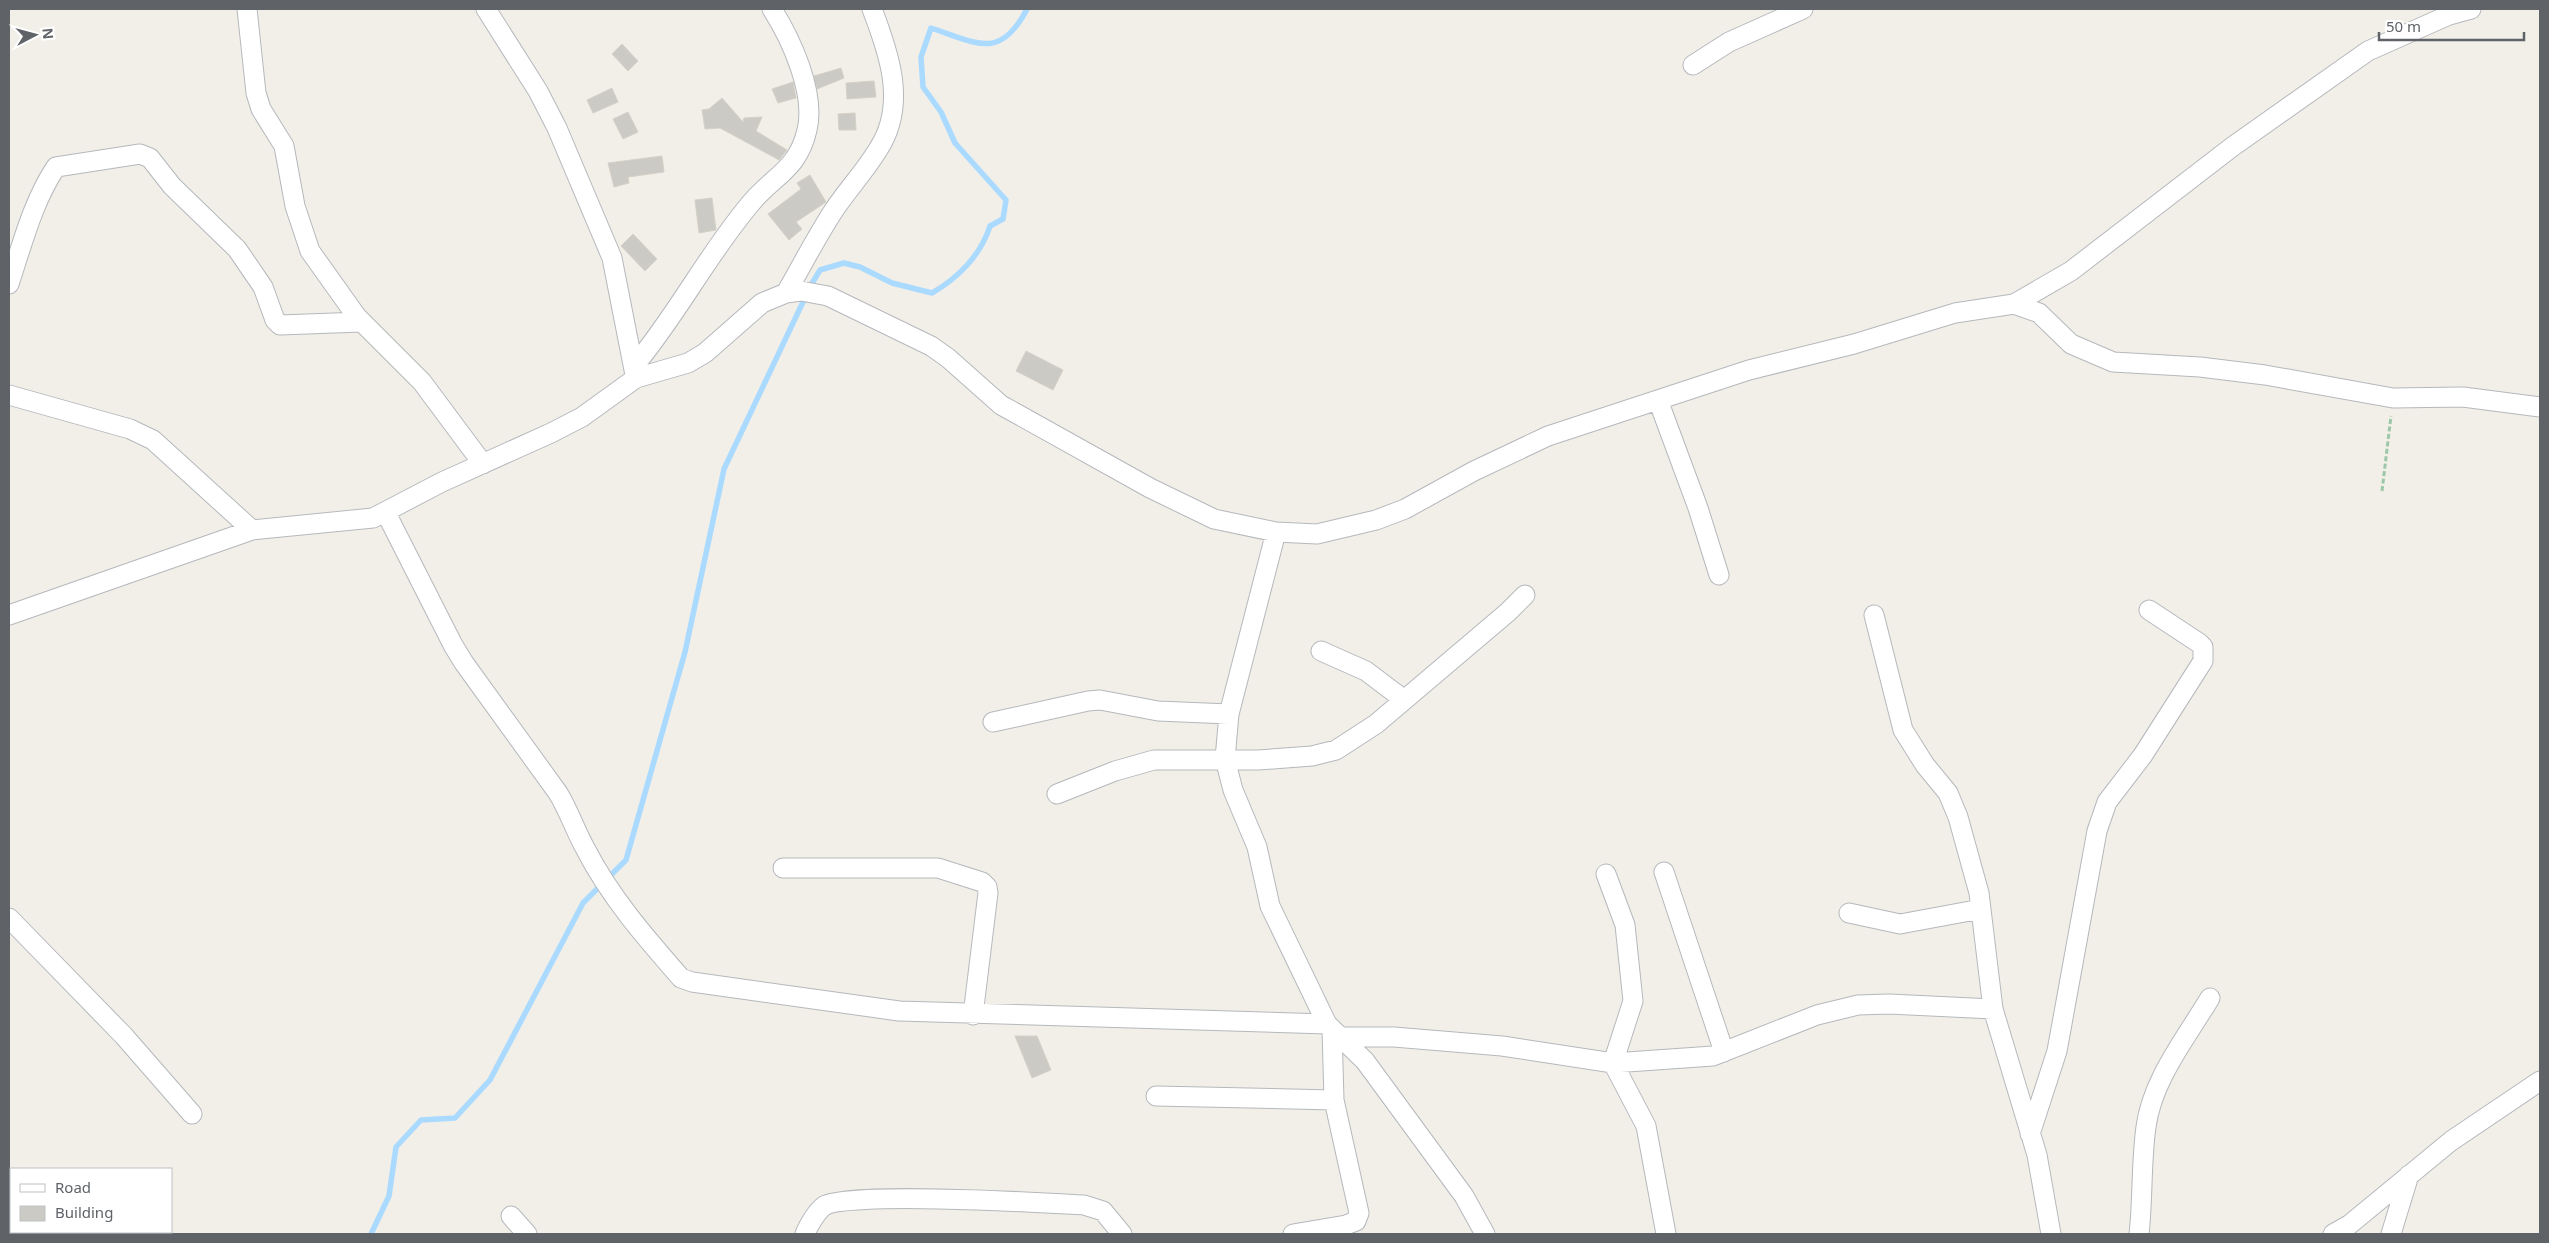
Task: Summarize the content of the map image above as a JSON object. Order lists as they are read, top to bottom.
{
  "legend": ["Road", "Building"],
  "scale_bar": "50 m",
  "north": "right"
}
